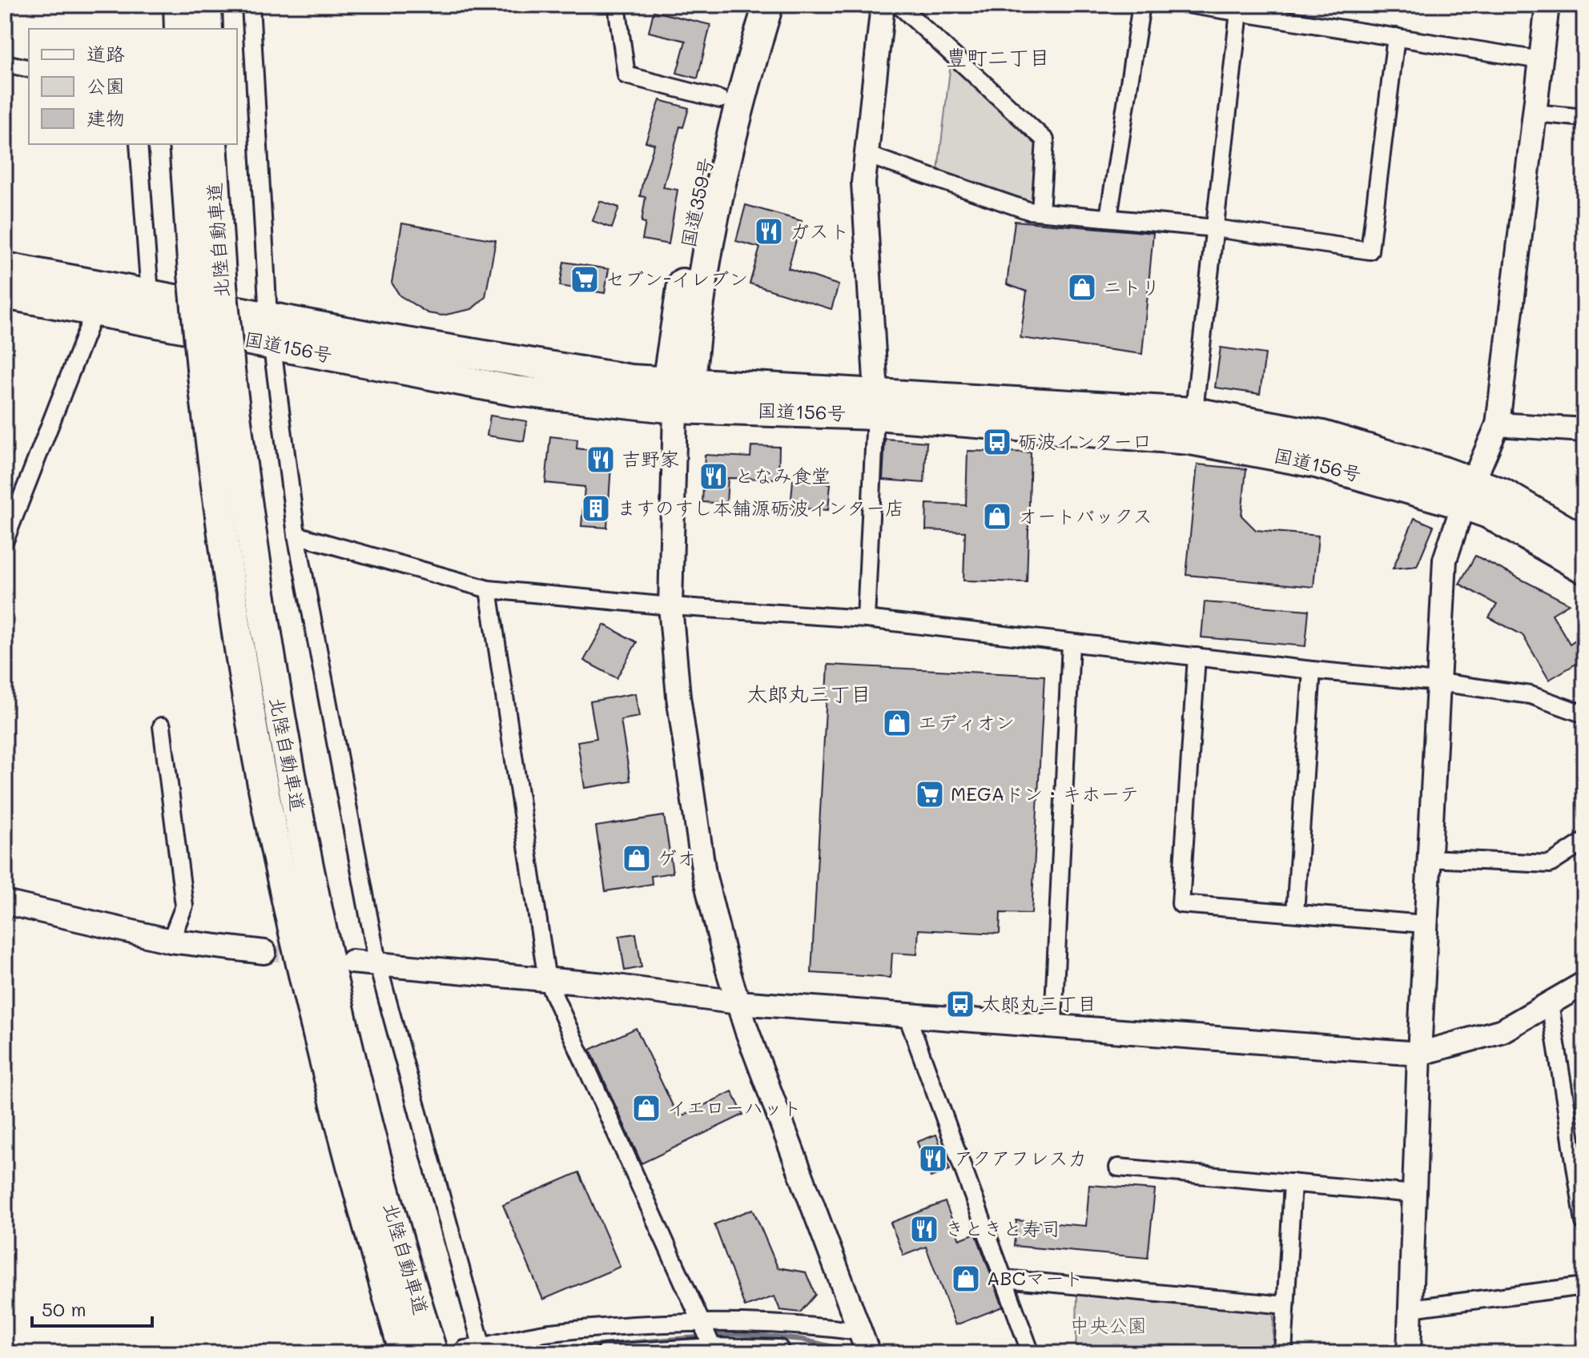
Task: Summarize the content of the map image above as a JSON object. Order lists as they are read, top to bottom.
{
  "streets": {
    "highway": ["国道359号", "北陸自動車道", "国道156号"]
  },
  "crossings": [
    ["国道359号", "国道156号"]
  ],
  "districts": ["豊町二丁目", "太郎丸三丁目"],
  "parks": ["中央公園"],
  "places": {
    "restaurant": [
      "ガスト",
      "吉野家",
      "となみ食堂",
      "アクアフレスカ",
      "きときと寿司"
    ],
    "supermarket": ["セブン-イレブン", "MEGAドン・キホーテ"],
    "shop": [
      "ニトリ",
      "オートバックス",
      "エディオン",
      "ゲオ",
      "イエローハット",
      "ABCマート"
    ],
    "bus stop": ["砺波インター口", "太郎丸三丁目"],
    "building": ["ますのすし本舗源砺波インター店"]
  },
  "legend": ["道路", "公園", "建物"],
  "scale_bar": "50 m"
}
